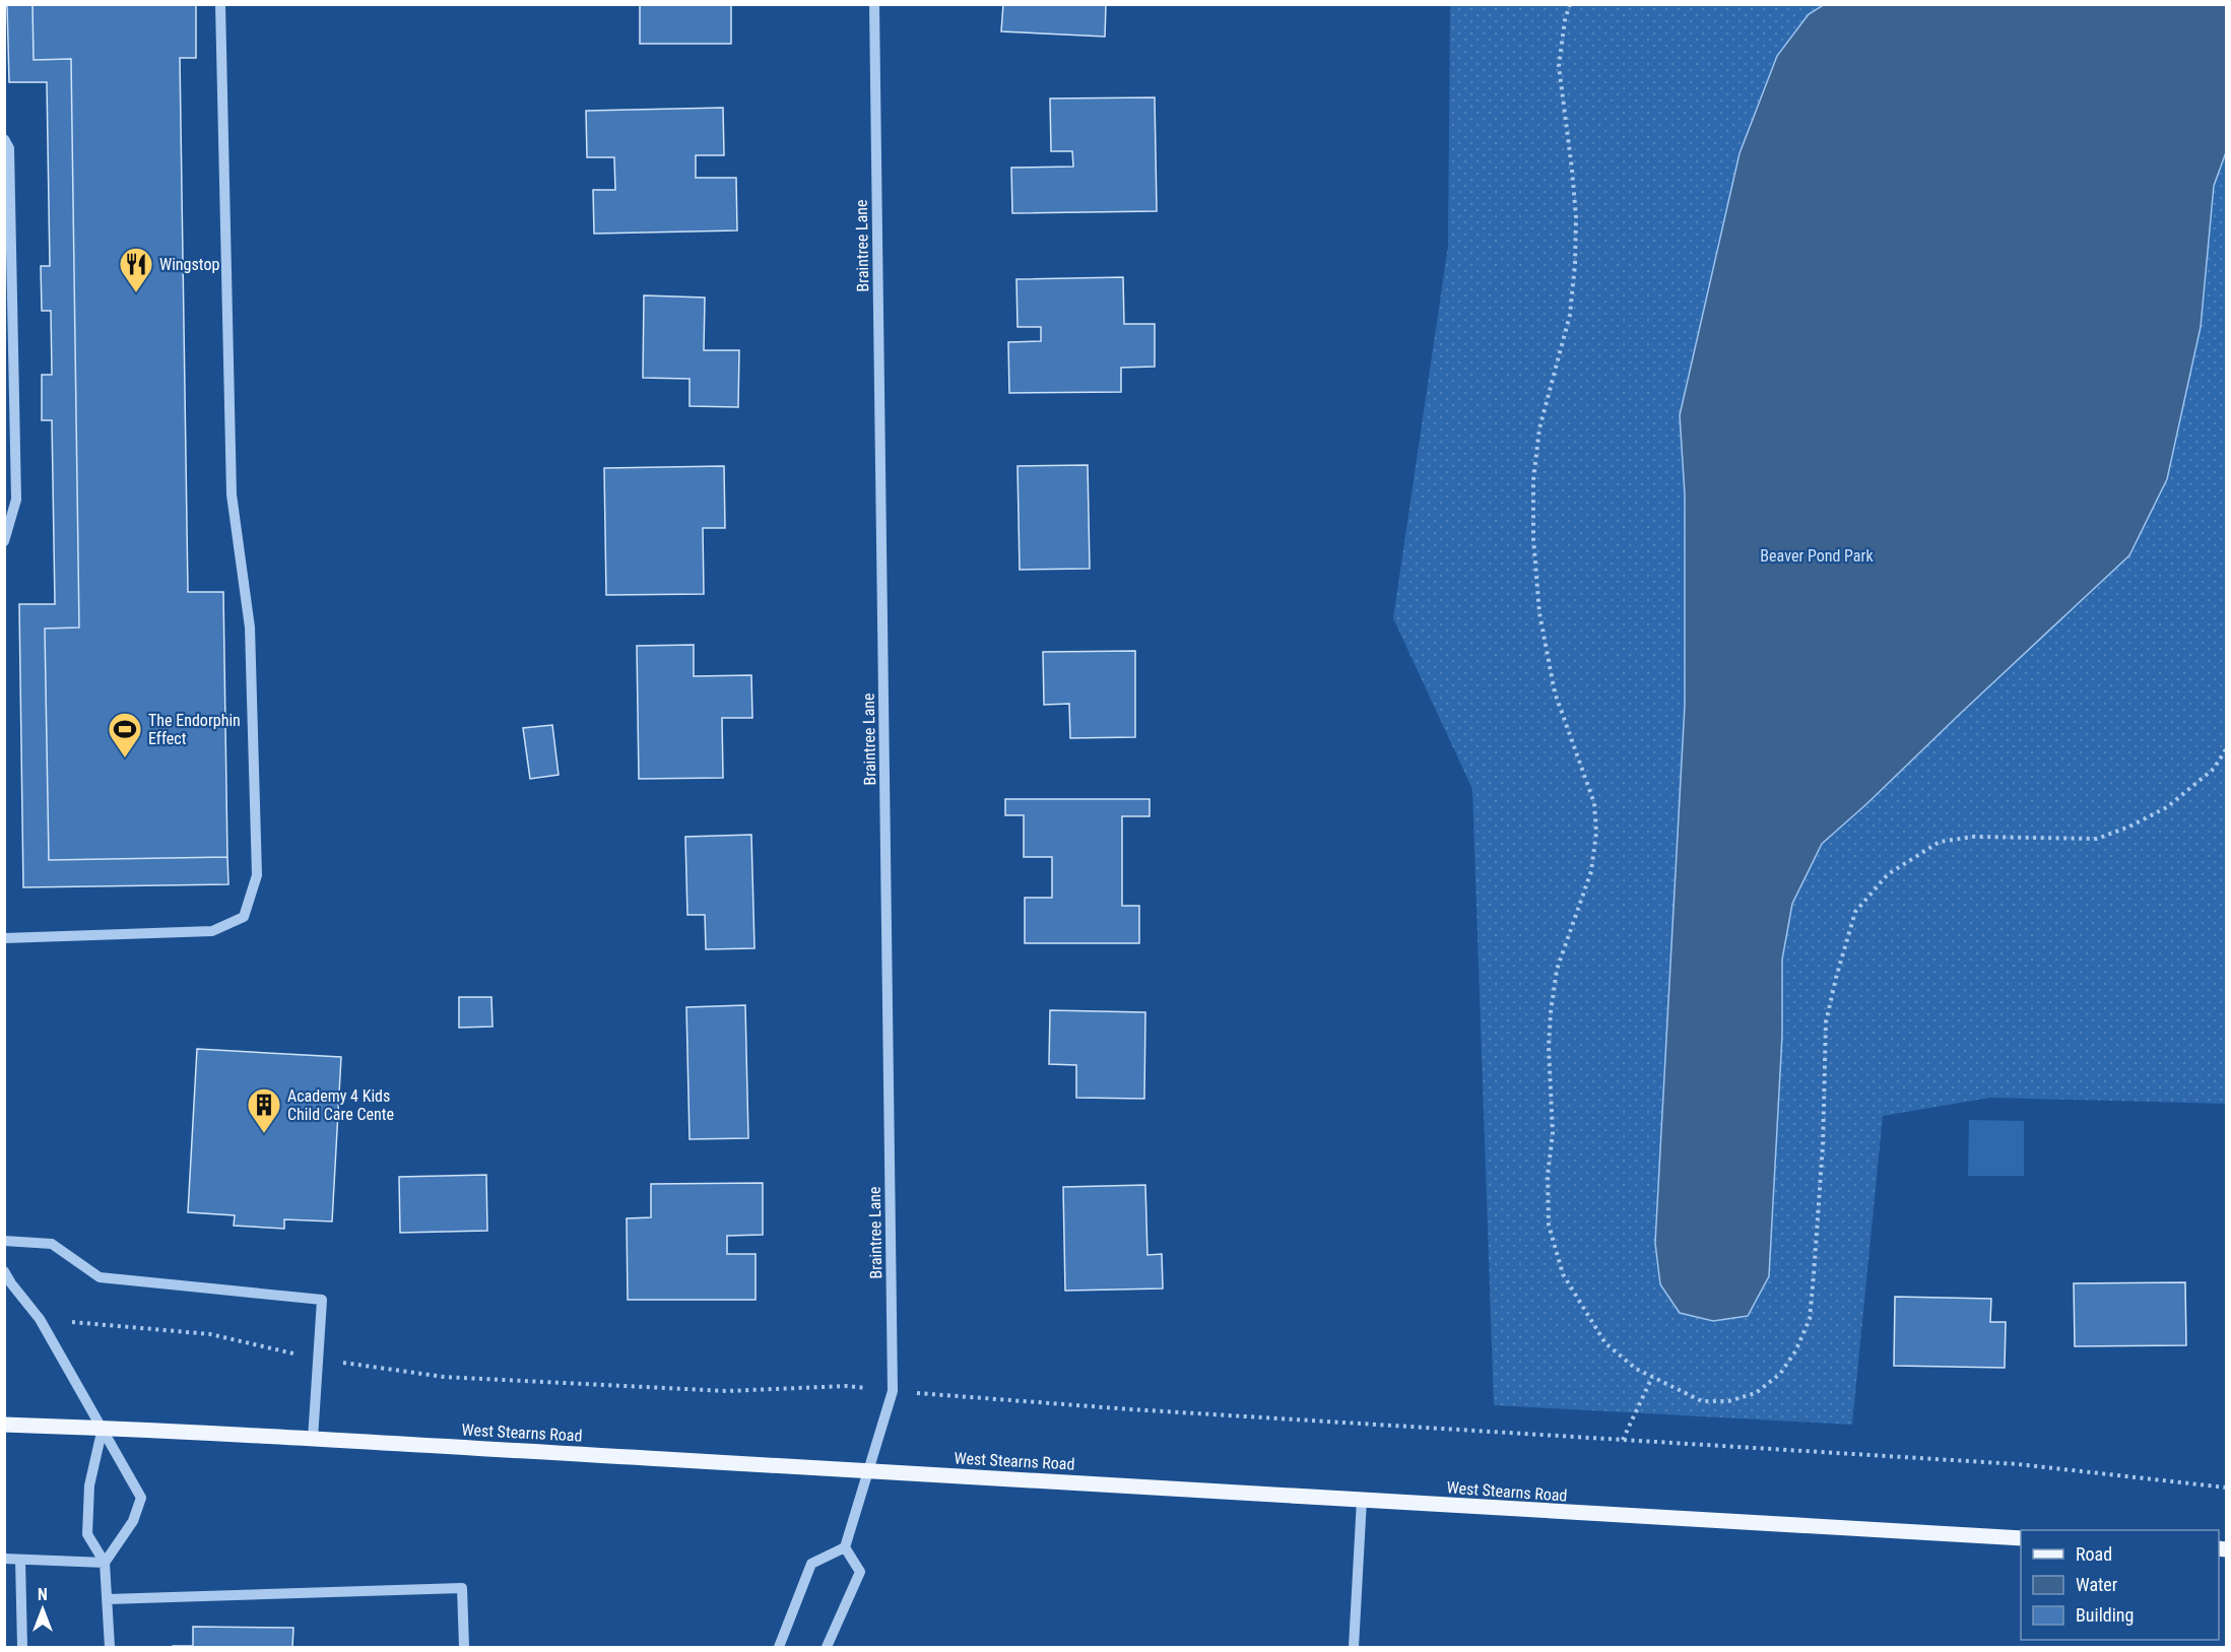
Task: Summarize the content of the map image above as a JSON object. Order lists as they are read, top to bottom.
{
  "streets": {
    "main road": ["West Stearns Road"],
    "street": ["Braintree Lane"]
  },
  "crossings": [
    ["Braintree Lane", "West Stearns Road"]
  ],
  "parks": ["Beaver Pond Park"],
  "places": {
    "restaurant": ["Wingstop"],
    "sports": ["The Endorphin Effect"],
    "building": ["Academy 4 Kids Child Care Cente"]
  },
  "legend": ["Road", "Water", "Building"],
  "north": "top"
}
